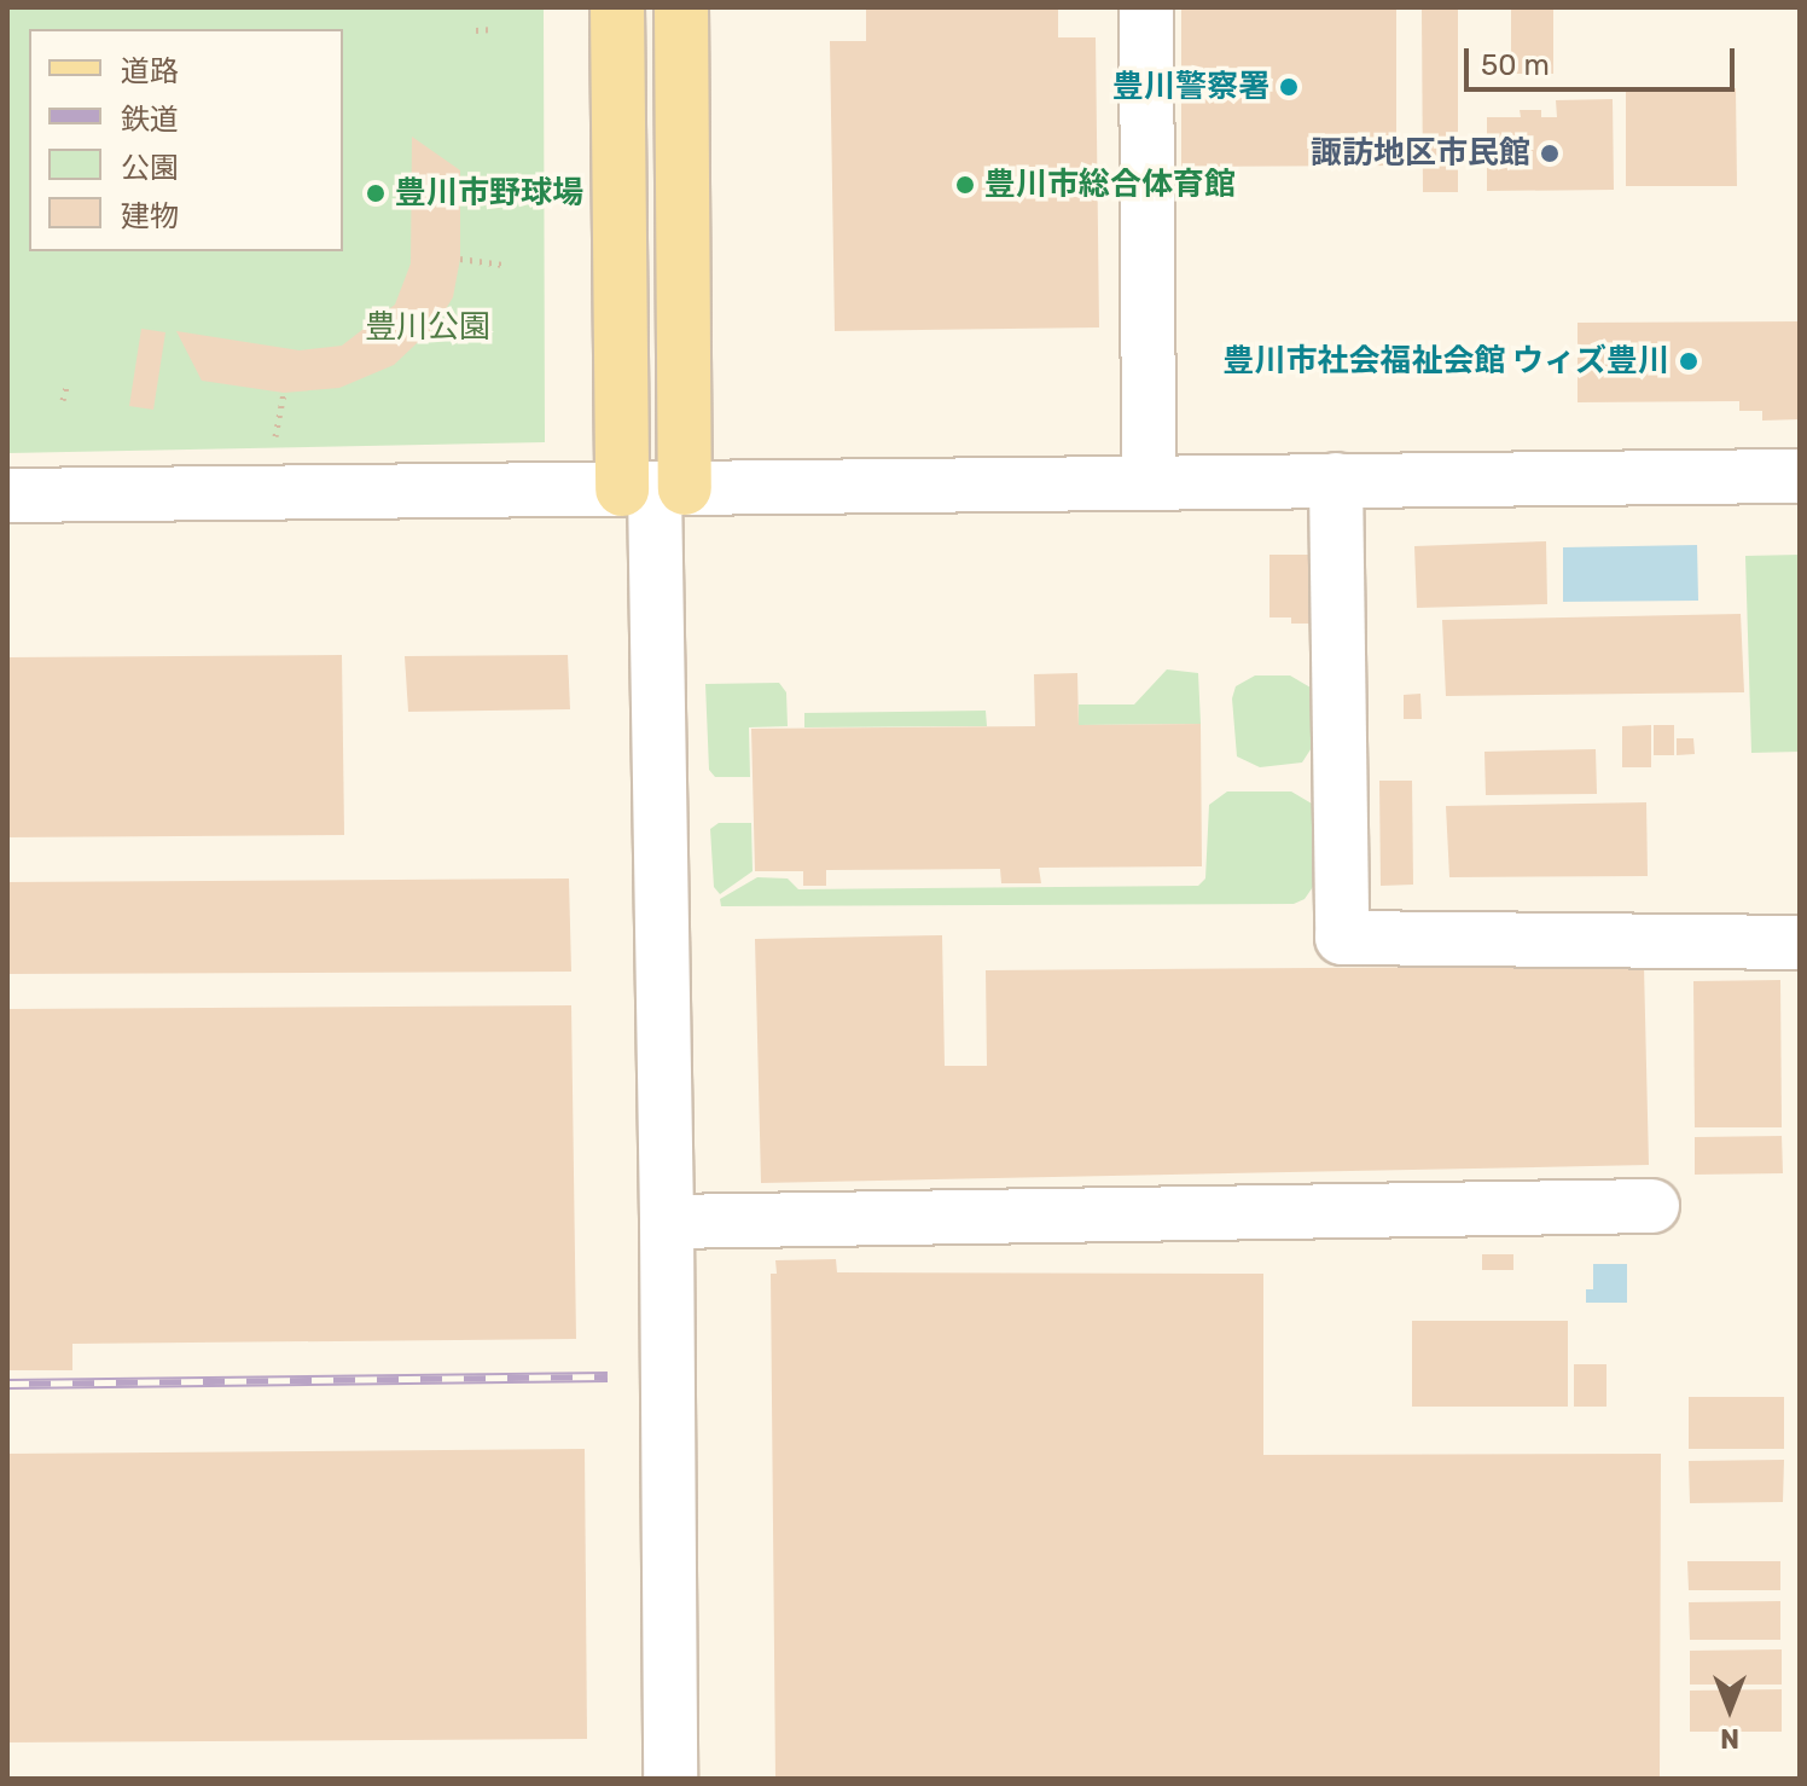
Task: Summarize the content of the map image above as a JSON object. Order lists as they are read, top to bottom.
{
  "parks": ["豊川公園"],
  "places": [
    "豊川警察署",
    "諏訪地区市民館",
    "豊川市総合体育館",
    "豊川市野球場",
    "豊川市社会福祉会館 ウィズ豊川"
  ],
  "legend": [
    "道路",
    "鉄道",
    "公園",
    "建物"
  ],
  "scale_bar": "50 m",
  "north": "bottom"
}
